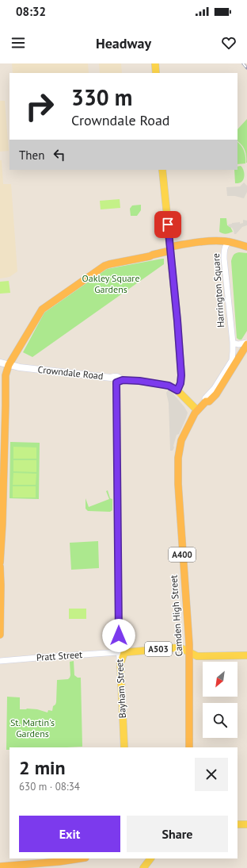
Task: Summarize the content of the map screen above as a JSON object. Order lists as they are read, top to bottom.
{
  "streets": {
    "highway": ["Harrington Square", "A400", "Camden High Street"],
    "main road": ["Crowndale Road", "A503", "Bayham Street"],
    "street": ["Pratt Street"]
  },
  "crossings": [
    ["Harrington Square", "A400"],
    ["Harrington Square", "Camden High Street"],
    ["Crowndale Road", "Bayham Street"],
    ["A400", "Camden High Street"],
    ["Camden High Street", "A503"],
    ["A503", "Bayham Street"],
    ["Pratt Street", "Bayham Street"]
  ],
  "parks": ["Oakley Square Gardens", "St. Martin's Gardens"],
  "north": "bottom left",
  "page": {
    "status": "08:32",
    "header": "Headway",
    "turn": ["330 m", "Crowndale Road"],
    "then": "Then",
    "heading": ["2 min", "630 m · 08:34"],
    "buttons": ["Exit", "Share"]
  }
}
